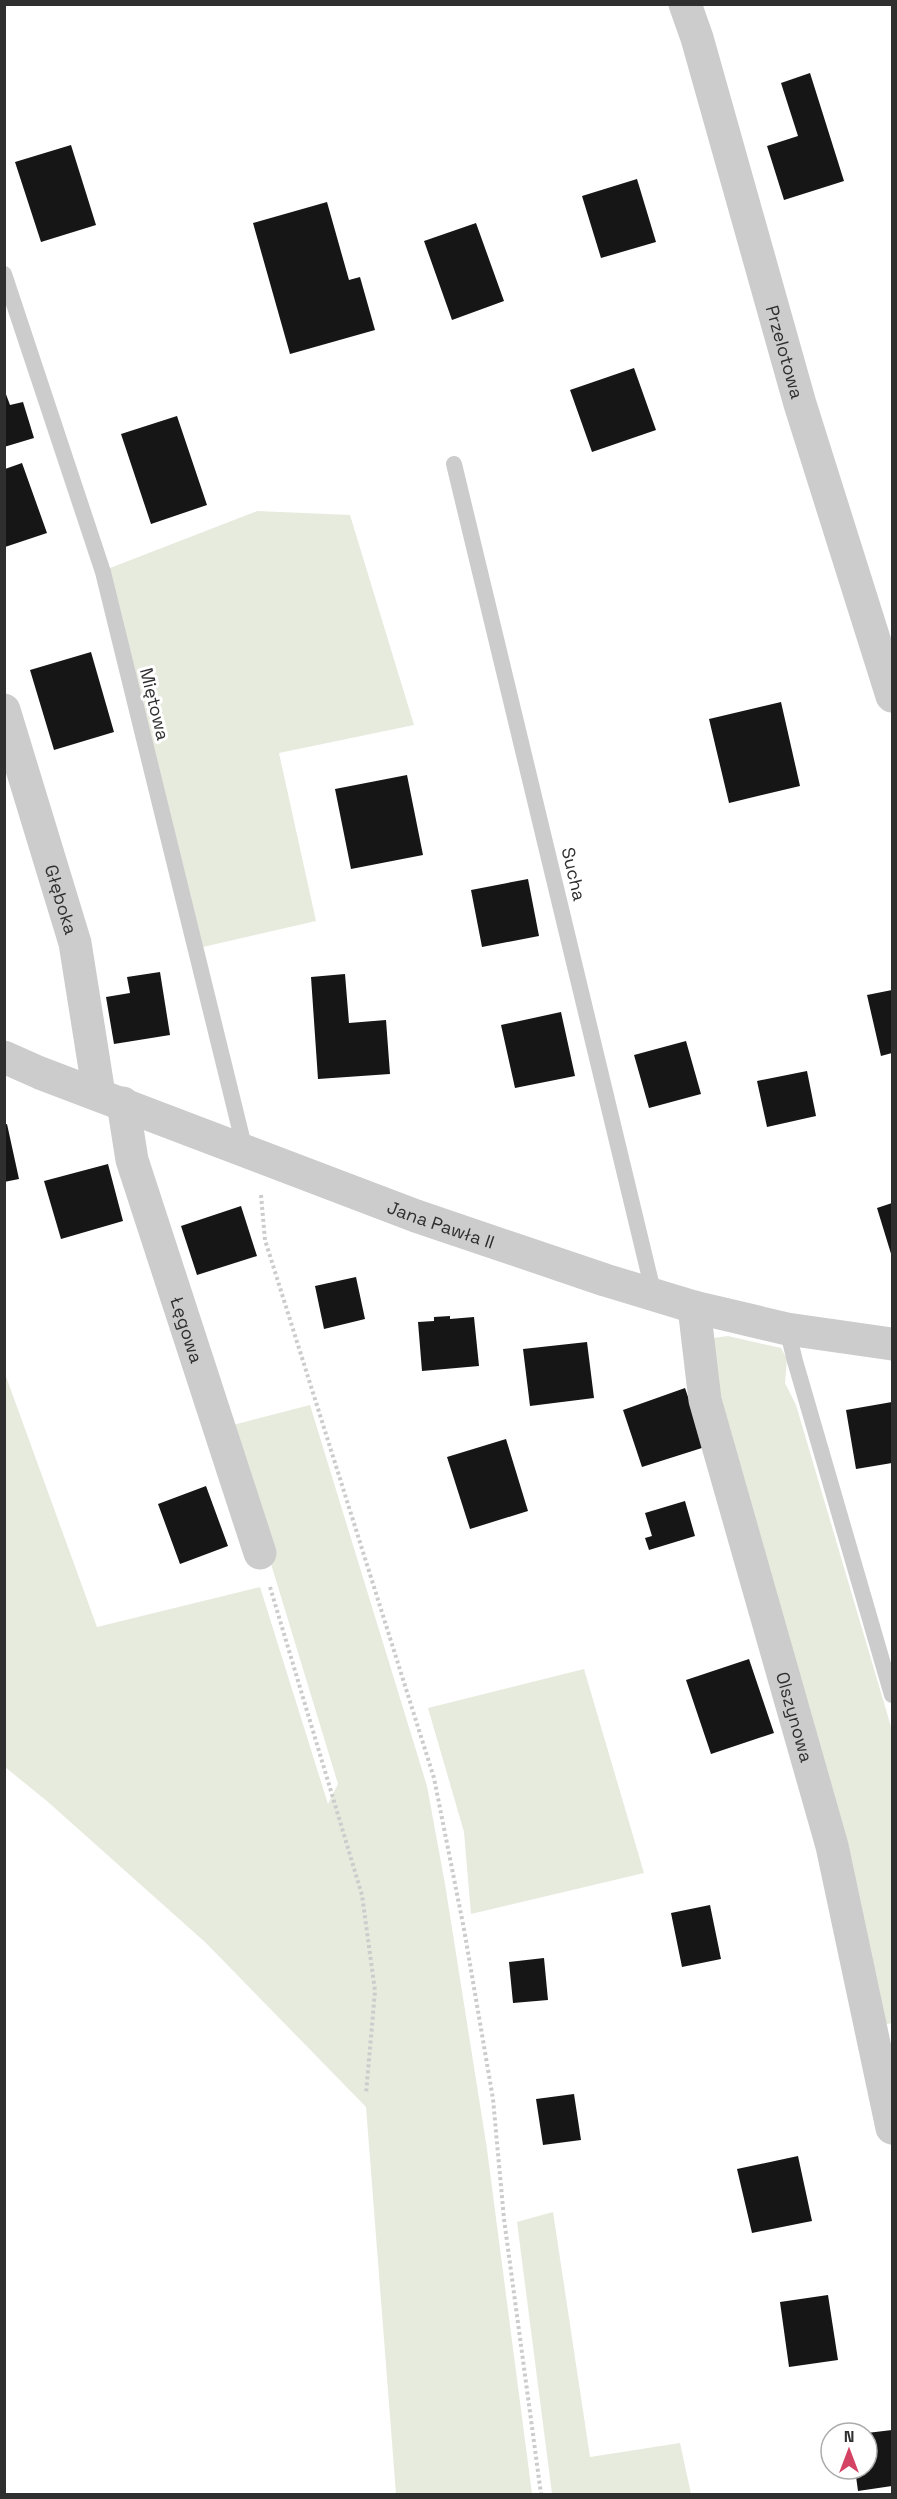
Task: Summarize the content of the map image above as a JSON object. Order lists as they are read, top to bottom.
{
  "streets": {
    "street": [
      "Przelotowa",
      "Głęboka",
      "Jana Pawła II",
      "Łęgowa",
      "Olszynowa"
    ],
    "lane": ["Miętowa", "Sucha"]
  },
  "crossings": [
    ["Miętowa", "Jana Pawła II"],
    ["Sucha", "Jana Pawła II"],
    ["Głęboka", "Jana Pawła II"],
    ["Głęboka", "Łęgowa"],
    ["Jana Pawła II", "Łęgowa"],
    ["Jana Pawła II", "Olszynowa"]
  ],
  "north": "top"
}
